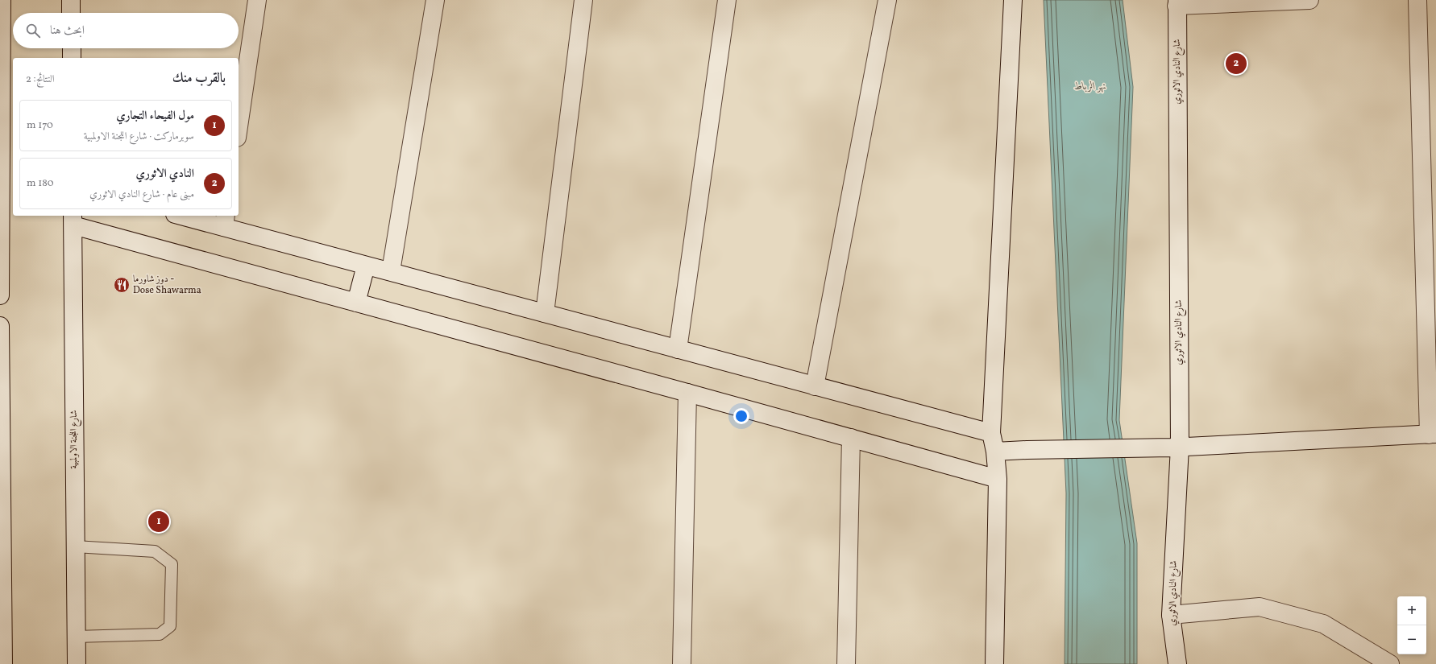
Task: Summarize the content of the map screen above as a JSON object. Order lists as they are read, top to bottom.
{
  "streets": {
    "street": ["شارع النادي الاثوري", "شارع اللجنة الاولمبية"]
  },
  "water": ["نهر الرباط"],
  "places": {
    "restaurant": ["دوز شاورما - Dose Shawarma"]
  },
  "page": {
    "search": "ابحث هنا",
    "pins": ["2", "1"],
    "heading": ["بالقرب منك", "النتائج: 2"],
    "list": [
      {
        "mark": "1",
        "name": "مول الفيحاء التجاري",
        "note": "سوبرماركت · شارع اللجنة الاولمبية",
        "value": "170 m"
      },
      {
        "mark": "2",
        "name": "النادي الاثوري",
        "note": "مبنى عام · شارع النادي الاثوري",
        "value": "180 m"
      }
    ],
    "map_buttons": ["+", "−"]
  }
}
